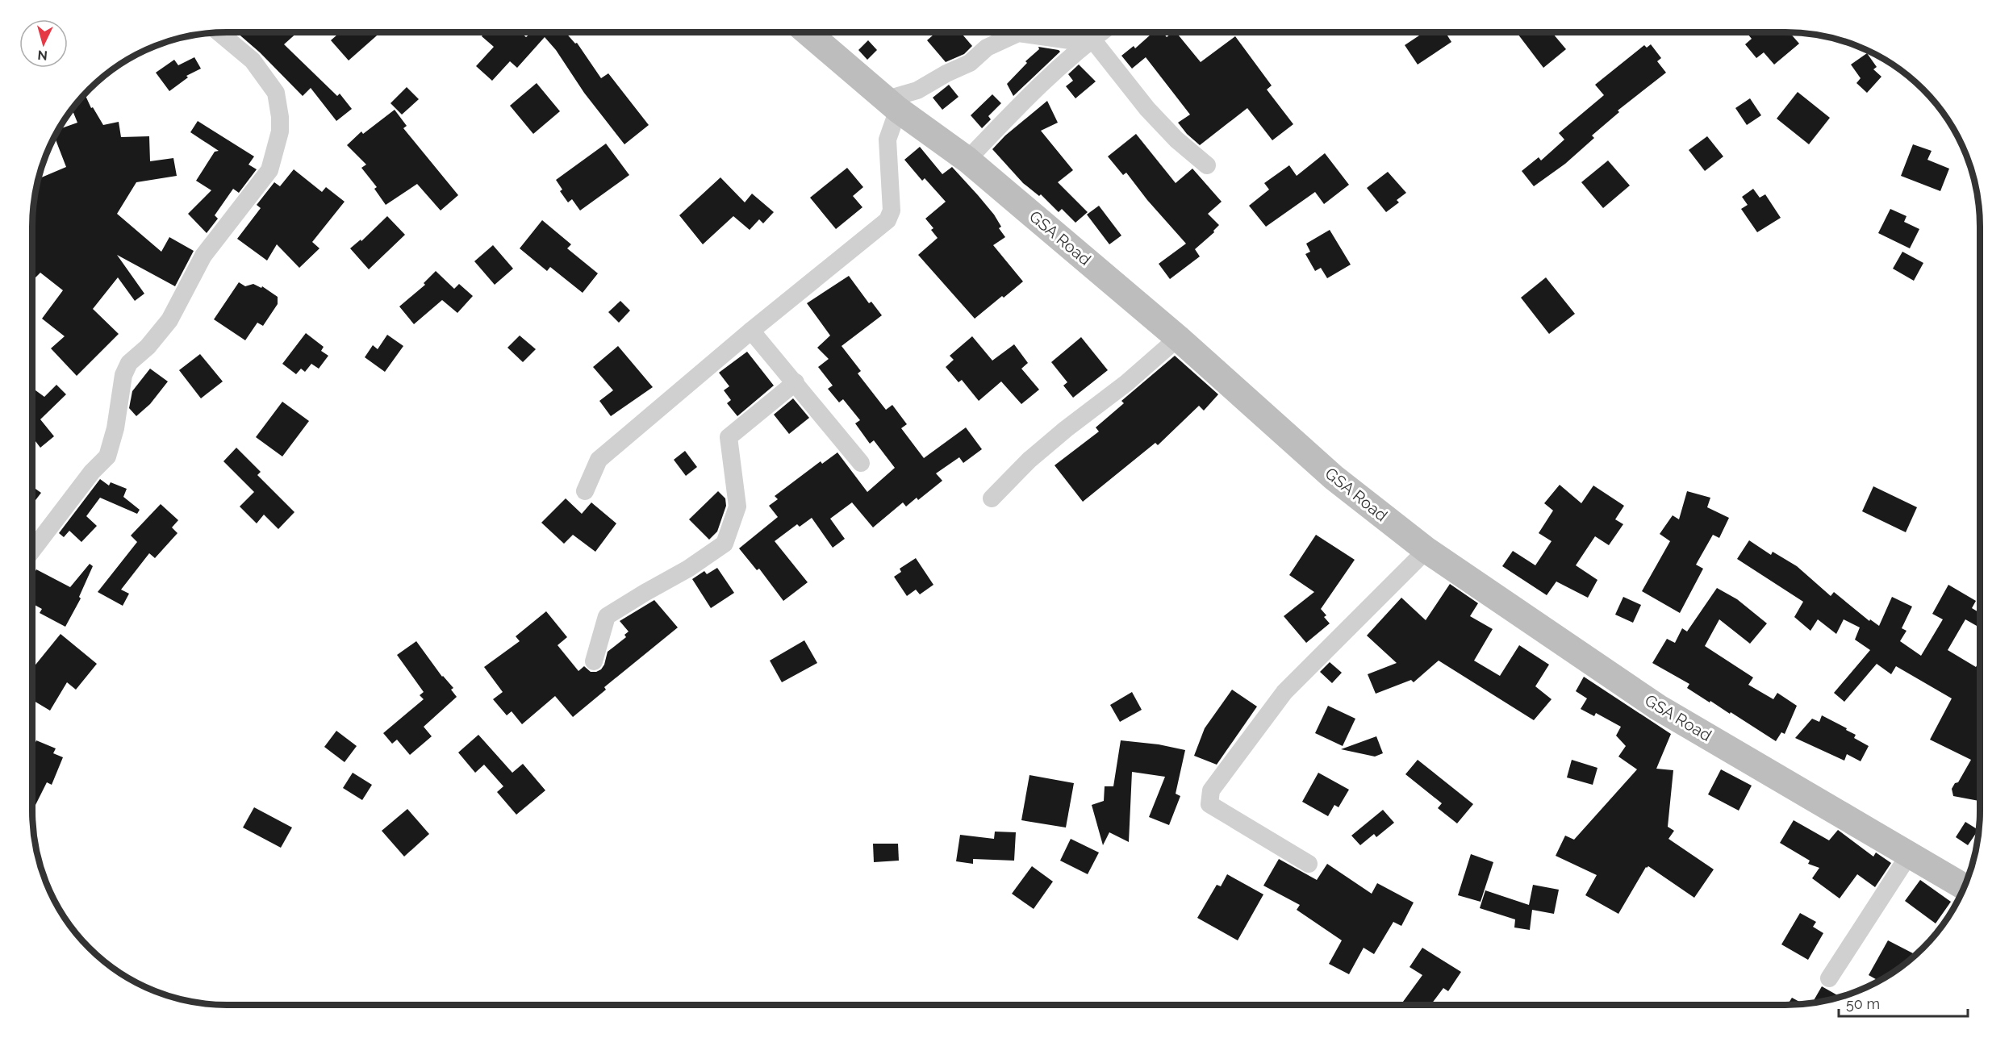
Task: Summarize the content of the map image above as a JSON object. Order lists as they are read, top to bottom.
{
  "streets": {
    "street": ["GSA Road"]
  },
  "scale_bar": "50 m",
  "north": "bottom"
}
